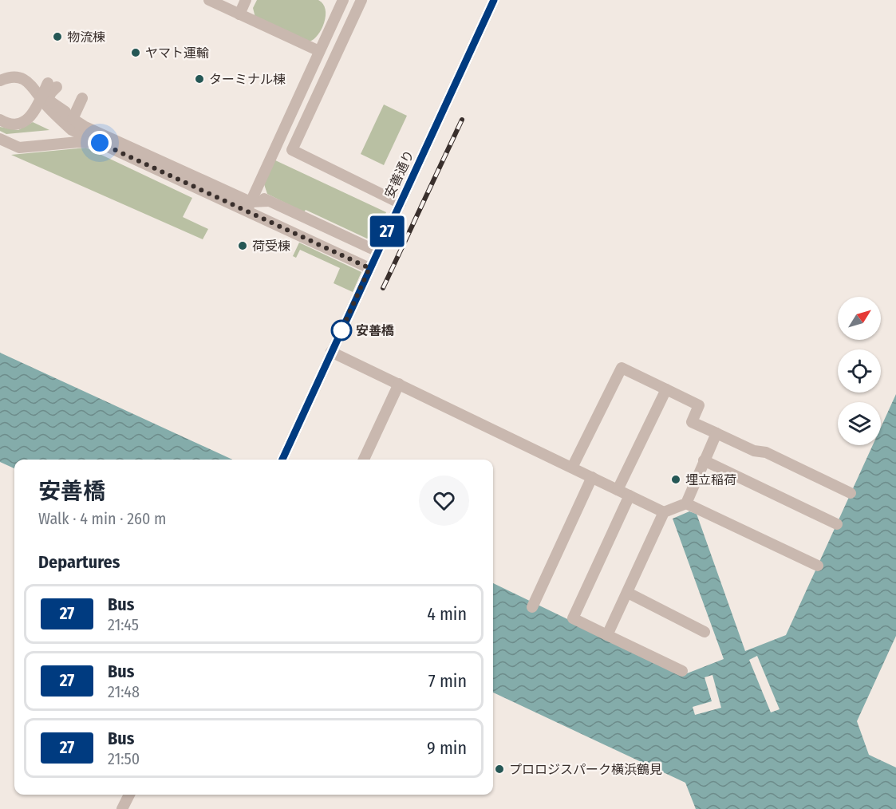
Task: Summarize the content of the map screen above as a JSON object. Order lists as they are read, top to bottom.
{
  "streets": {
    "street": ["安善通り"]
  },
  "places": [
    "物流棟",
    "ヤマト運輸",
    "ターミナル棟",
    "荷受棟",
    "安善橋",
    "埋立稲荷",
    "プロロジスパーク横浜鶴見"
  ],
  "lines": ["bus line 27"],
  "north": "top right",
  "page": {
    "on_map": "27",
    "heading": [
      ["安善橋", "Walk · 4 min · 260 m"],
      "Departures"
    ],
    "list": [
      {
        "mark": "27",
        "name": "Bus",
        "note": "21:45",
        "value": "4 min"
      },
      {
        "mark": "27",
        "name": "Bus",
        "note": "21:48",
        "value": "7 min"
      },
      {
        "mark": "27",
        "name": "Bus",
        "note": "21:50",
        "value": "9 min"
      }
    ]
  }
}
